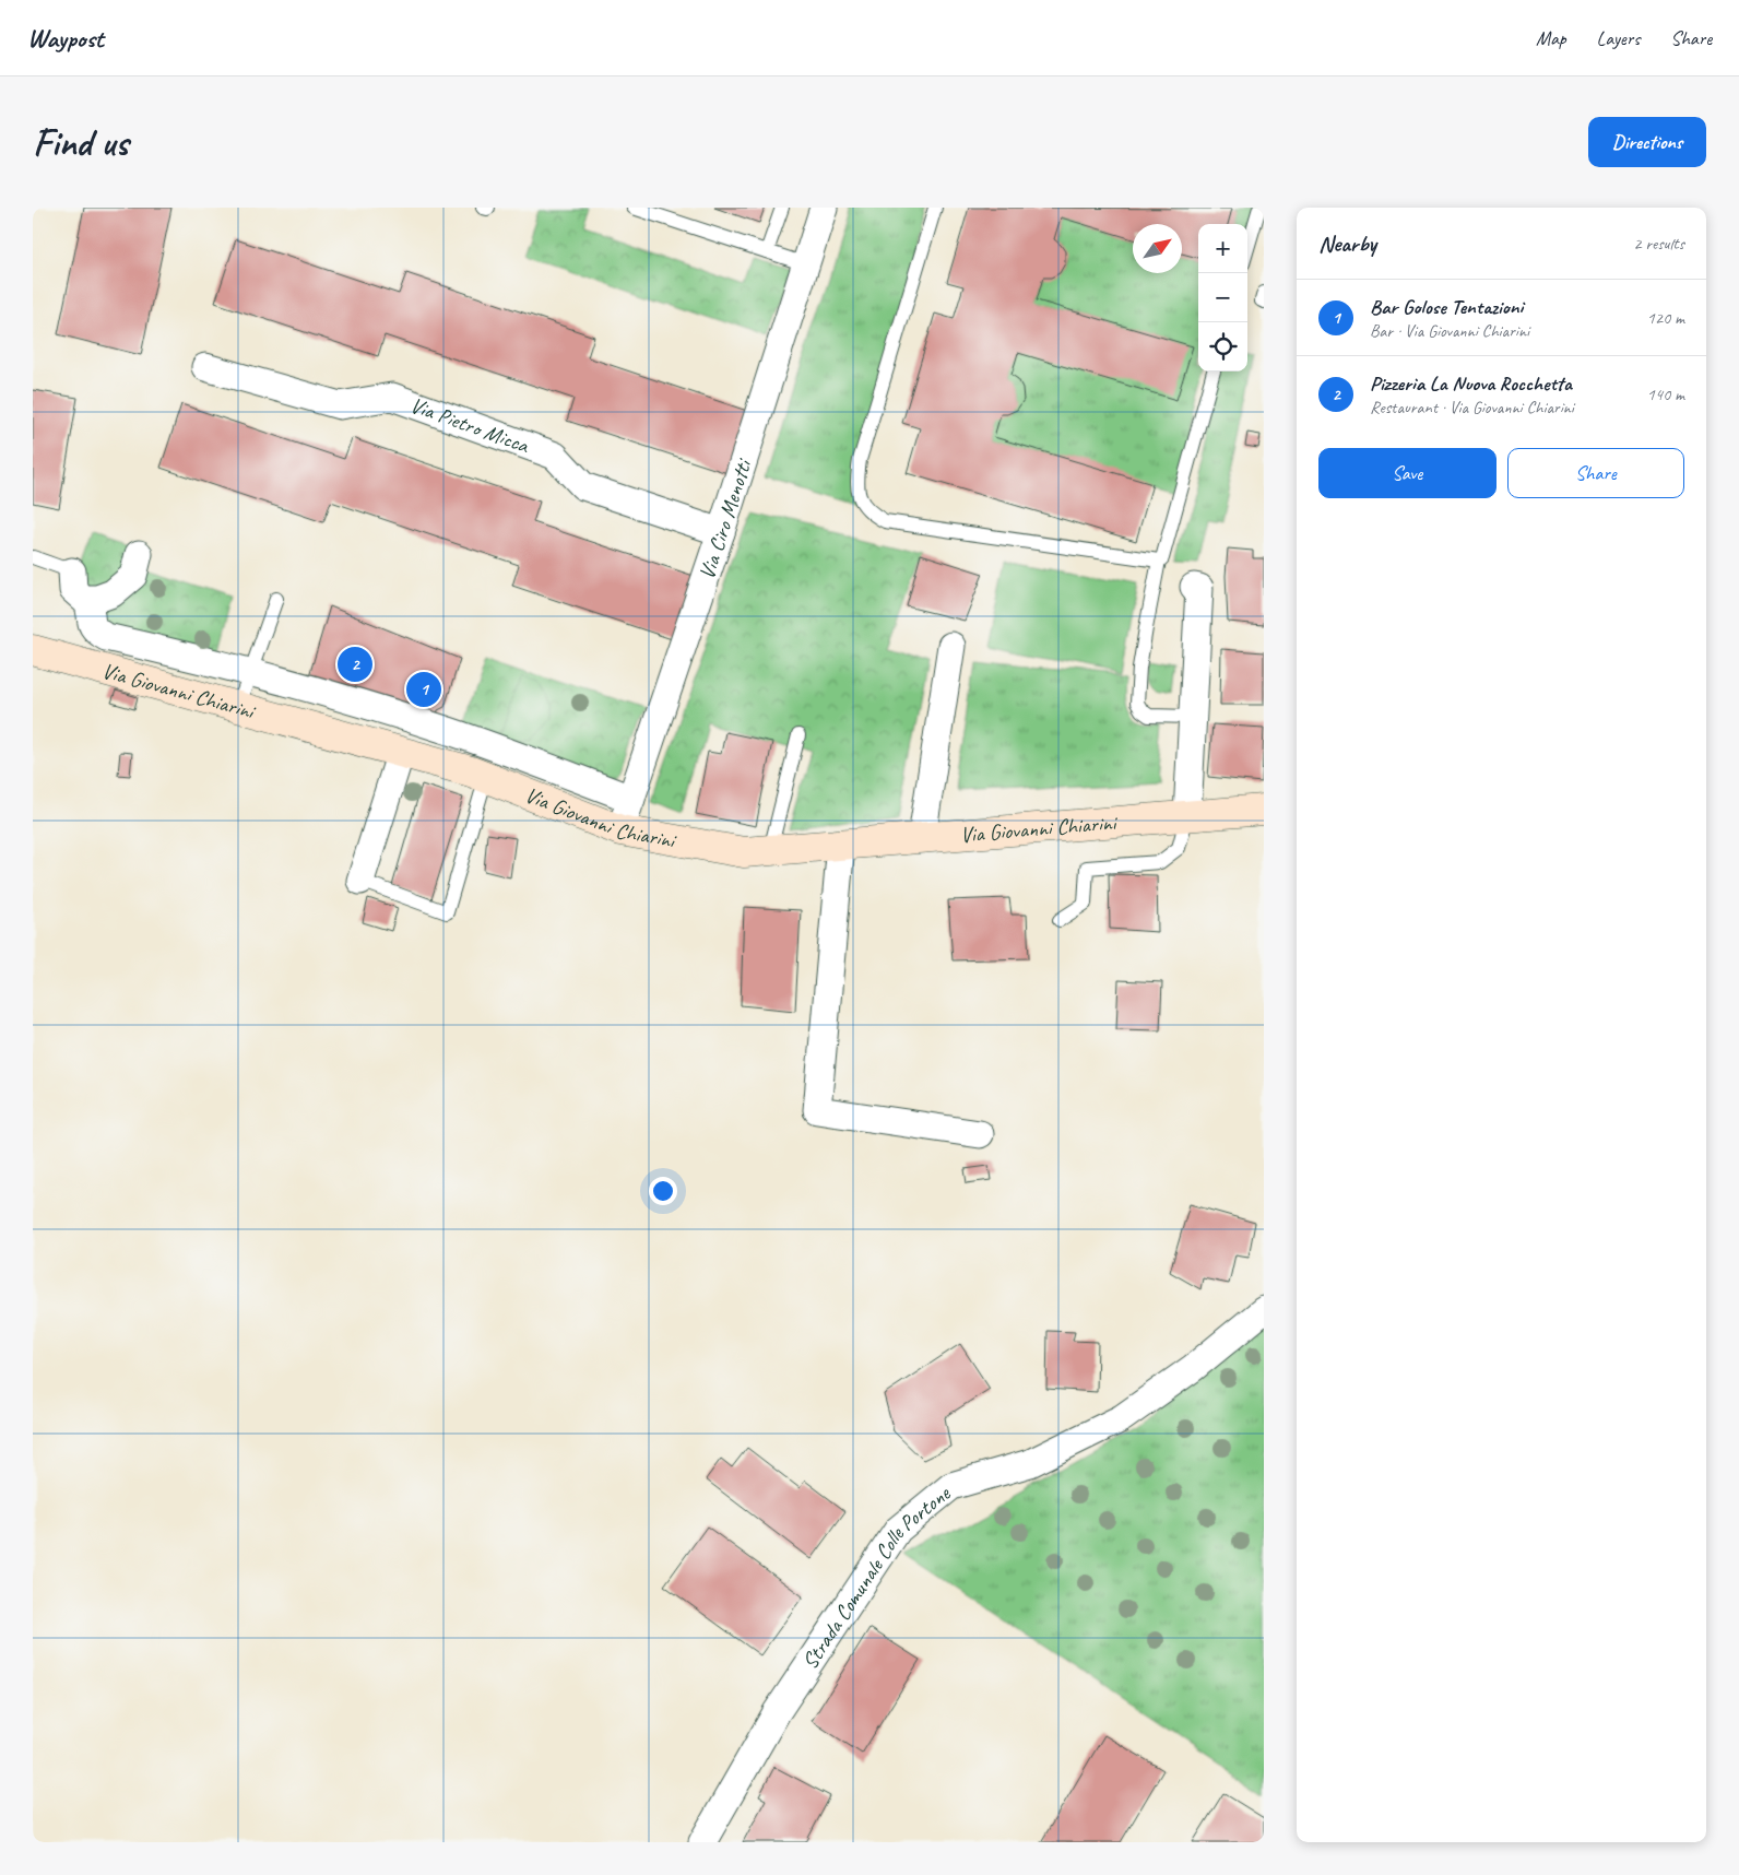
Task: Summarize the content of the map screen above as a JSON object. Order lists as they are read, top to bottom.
{
  "streets": {
    "main road": ["Via Giovanni Chiarini"],
    "street": ["Via Pietro Micca", "Via Ciro Menotti", "Strada Comunale Colle Portone"]
  },
  "crossings": [
    ["Via Pietro Micca", "Via Ciro Menotti"],
    ["Via Ciro Menotti", "Via Giovanni Chiarini"]
  ],
  "north": "top right",
  "page": {
    "header": "Waypost",
    "nav": ["Map", "Layers", "Share"],
    "buttons": [
      "Directions",
      ["Save", "Share"]
    ],
    "title": "Find us",
    "heading": ["Nearby", "2 results"],
    "map_buttons": ["+", "−"],
    "list": [
      {
        "mark": "1",
        "name": "Bar Golose Tentazioni",
        "note": "Bar · Via Giovanni Chiarini",
        "value": "120 m"
      },
      {
        "mark": "2",
        "name": "Pizzeria La Nuova Rocchetta",
        "note": "Restaurant · Via Giovanni Chiarini",
        "value": "140 m"
      }
    ],
    "pins": ["2", "1"]
  }
}
